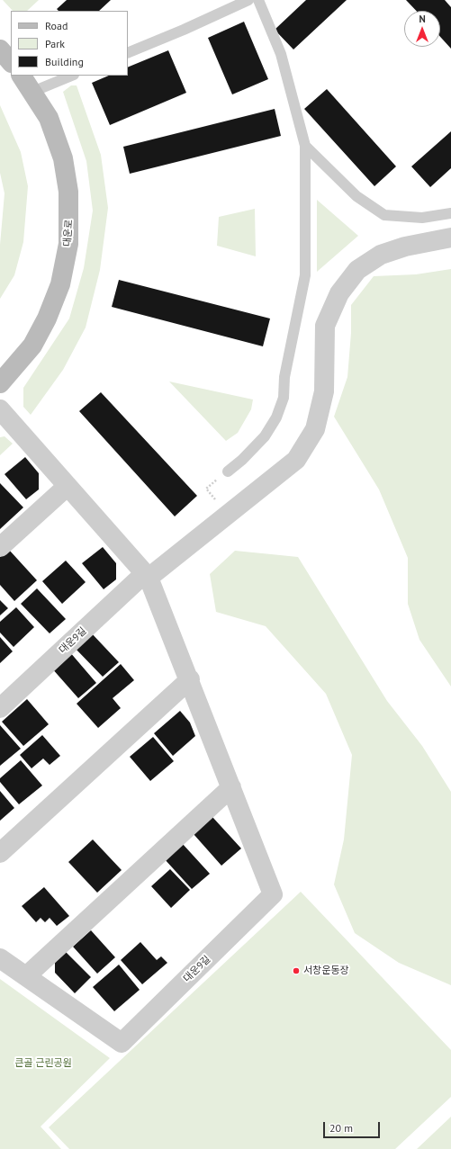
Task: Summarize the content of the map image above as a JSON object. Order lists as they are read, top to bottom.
{
  "streets": {
    "street": ["대운로", "대운9길"]
  },
  "parks": ["큰골 근린공원"],
  "places": ["서창운동장"],
  "legend": ["Road", "Park", "Building"],
  "scale_bar": "20 m",
  "north": "top"
}
